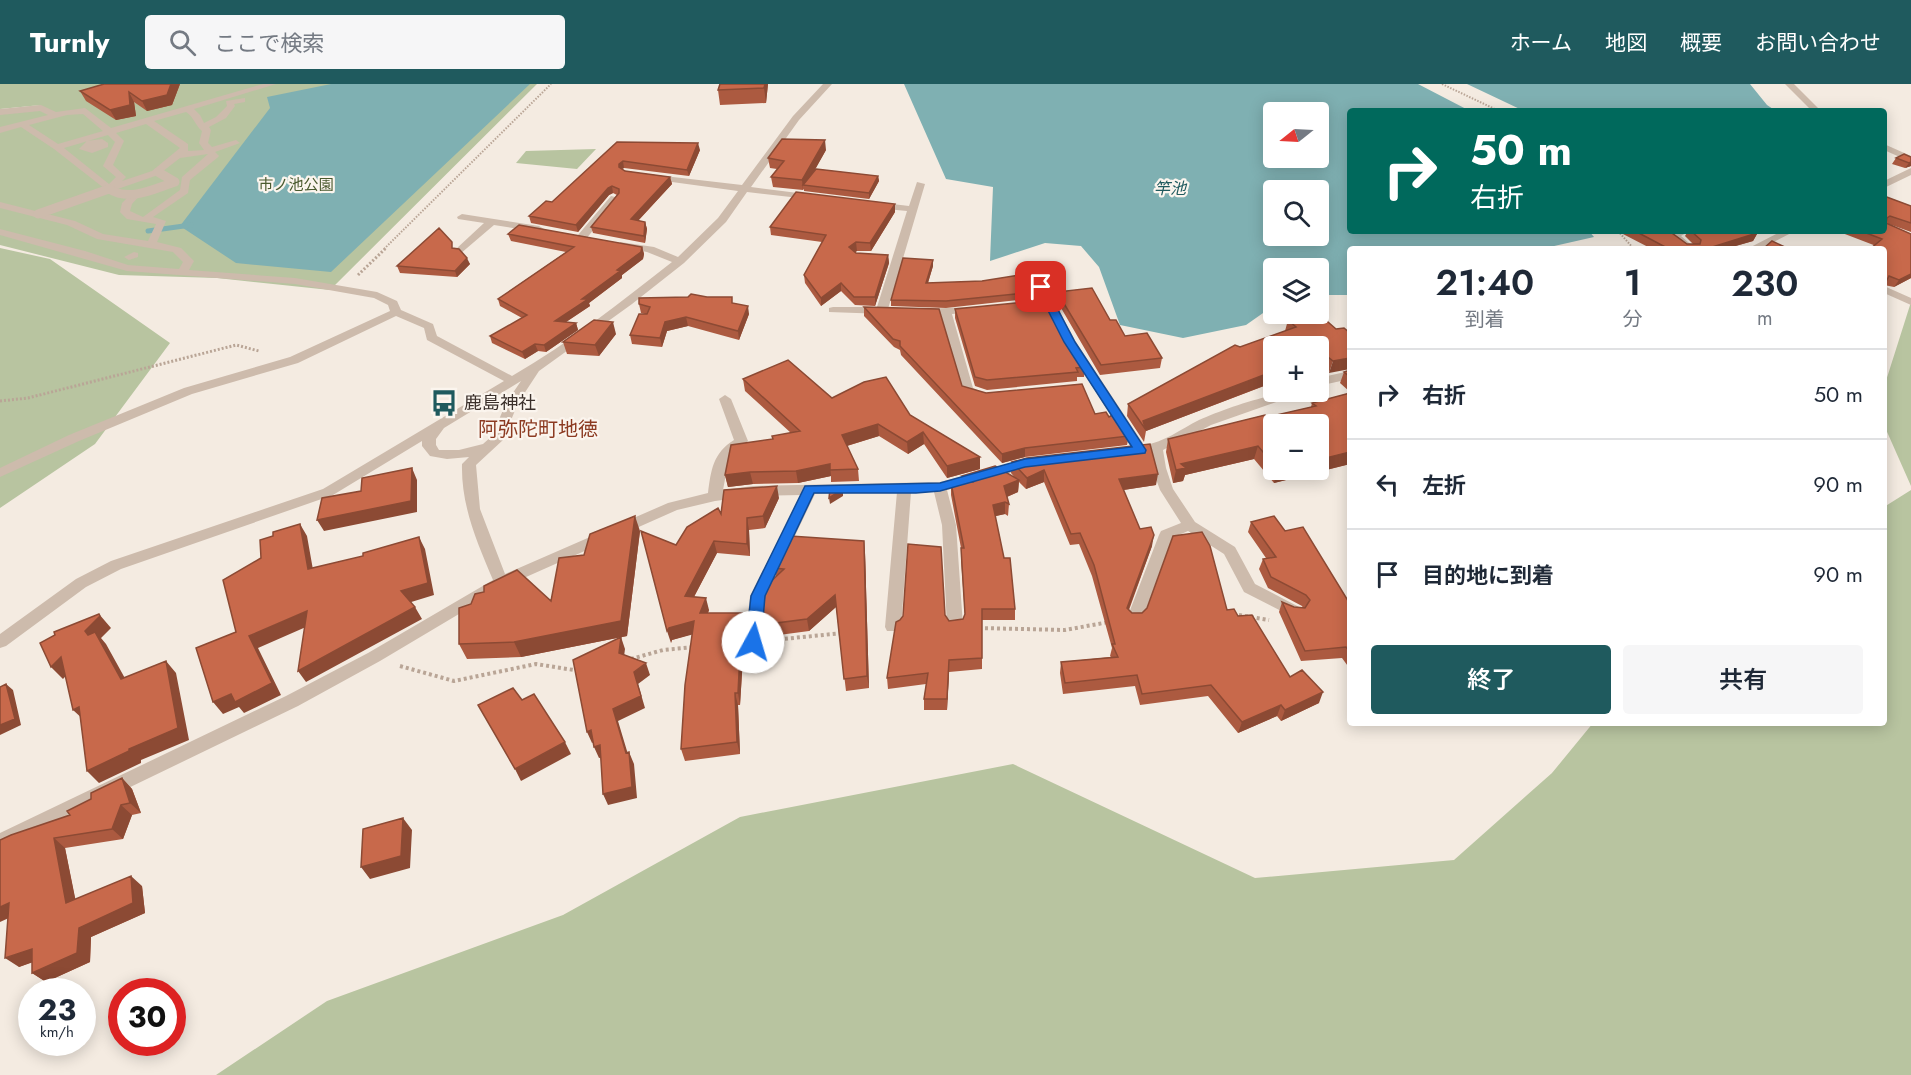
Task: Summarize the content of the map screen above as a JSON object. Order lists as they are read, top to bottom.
{
  "districts": ["阿弥陀町地徳"],
  "water": ["竿池"],
  "parks": ["市ノ池公園"],
  "places": {
    "bus stop": ["鹿島神社"]
  },
  "north": "left",
  "page": {
    "header": "Turnly",
    "search": "ここで検索",
    "nav": [
      "ホーム",
      "地図",
      "概要",
      "お問い合わせ"
    ],
    "map_buttons": ["+", "−"],
    "turn": ["50 m", "右折"],
    "eta": [
      "21:40",
      "到着",
      "1",
      "分",
      "230",
      "m"
    ],
    "list": [
      {
        "name": "右折",
        "value": "50 m"
      },
      {
        "name": "左折",
        "value": "90 m"
      },
      {
        "name": "目的地に到着",
        "value": "90 m"
      }
    ],
    "buttons": ["終了", "共有"],
    "speed": "23 km/h",
    "limit": "30"
  }
}
